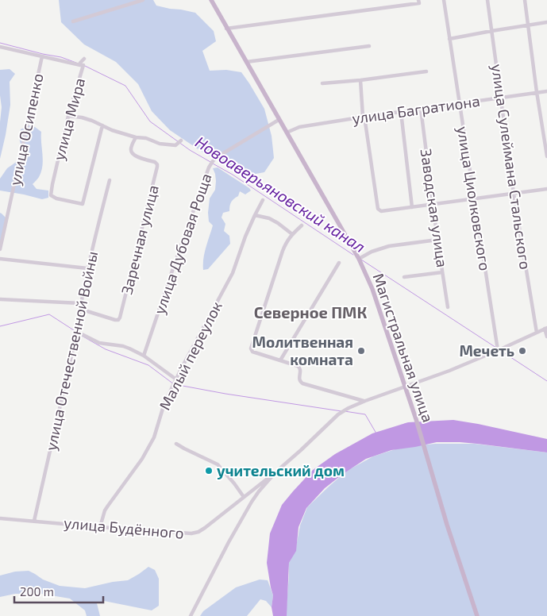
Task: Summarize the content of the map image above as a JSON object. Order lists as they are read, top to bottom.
{
  "streets": {
    "main road": ["Магистральная улица"],
    "street": [
      "улица Багратиона",
      "улица Мира",
      "улица Осипенко",
      "улица Сулеймана Стальского",
      "улица Циолковского",
      "Заводская улица",
      "Заречная улица",
      "улица Дубовая Роща",
      "улица Отечественной Войны",
      "Малый переулок",
      "улица Будённого"
    ]
  },
  "crossings": [
    ["улица Багратиона", "улица Сулеймана Стальского"],
    ["улица Багратиона", "улица Циолковского"],
    ["улица Багратиона", "Заводская улица"],
    ["улица Багратиона", "Магистральная улица"],
    ["Заречная улица", "улица Отечественной Войны"],
    ["улица Дубовая Роща", "Магистральная улица"],
    ["улица Отечественной Войны", "улица Будённого"],
    ["Малый переулок", "улица Будённого"]
  ],
  "districts": ["Северное ПМК"],
  "water": ["Новоаверьяновский канал"],
  "places": ["Молитвенная комната", "Мечеть", "учительский дом"],
  "scale_bar": "200 m"
}
